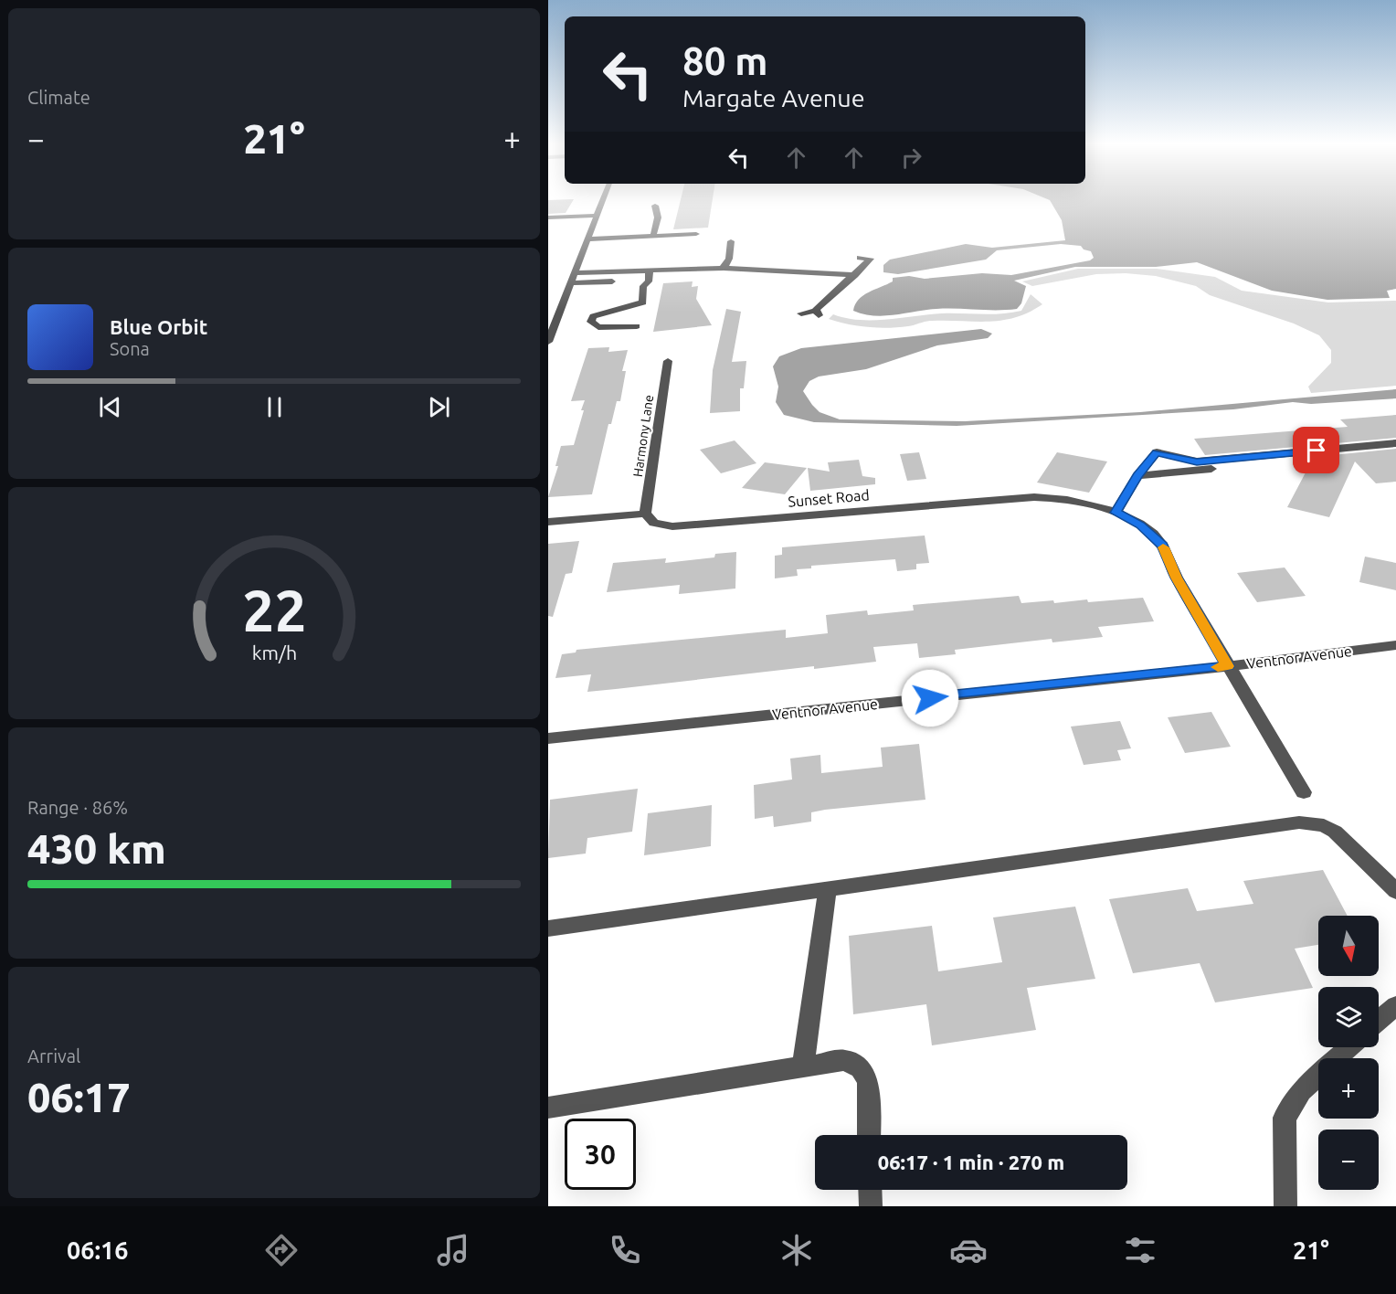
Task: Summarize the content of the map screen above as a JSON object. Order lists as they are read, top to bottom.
{
  "streets": {
    "street": ["Harmony Lane", "Sunset Road", "Ventnor Avenue"]
  },
  "crossings": [
    ["Harmony Lane", "Sunset Road"],
    ["Sunset Road", "Ventnor Avenue"]
  ],
  "north": "bottom",
  "page": {
    "tile": [
      "Climate",
      ["Range · 86%", "430 km"],
      ["Arrival", "06:17"]
    ],
    "turn": ["80 m", "Margate Avenue"],
    "heat": ["−", "21°", "+"],
    "song": ["Blue Orbit", "Sona"],
    "map_buttons": ["+", "−"],
    "limit": "30",
    "trip": "06:17 · 1 min · 270 m",
    "tabs": ["06:16", "21°"],
    "gauge": ["22", "km/h"]
  }
}
